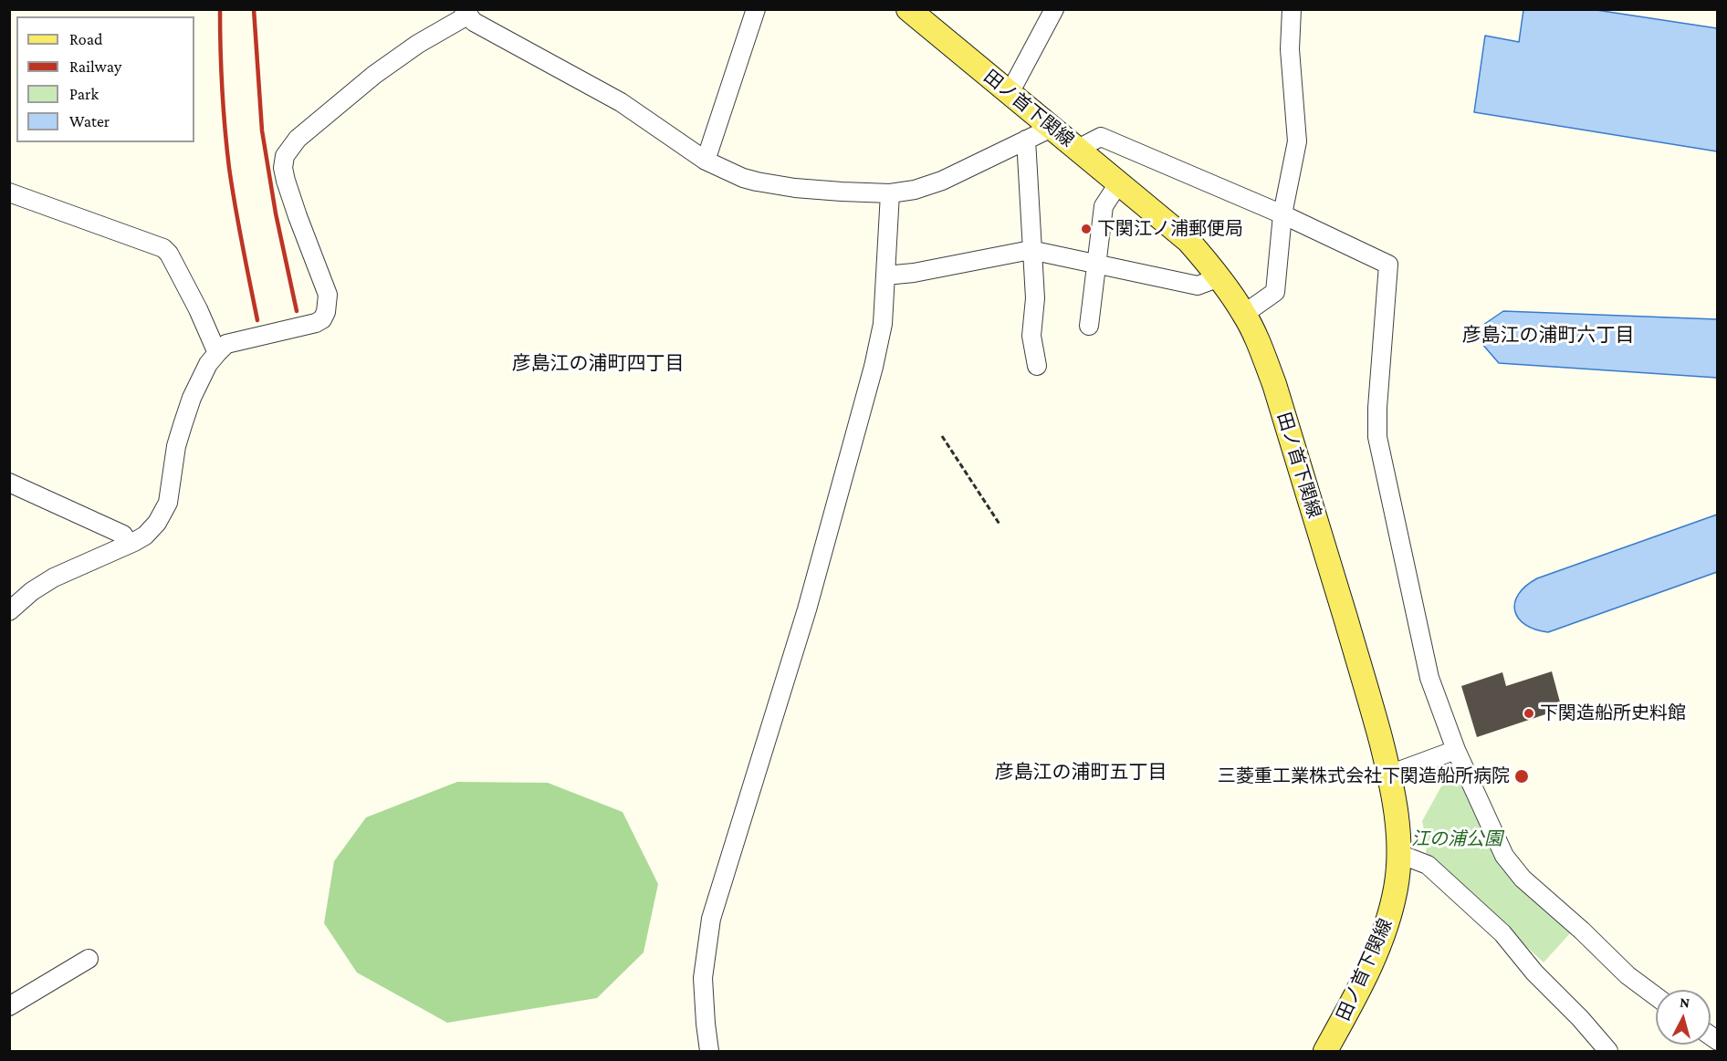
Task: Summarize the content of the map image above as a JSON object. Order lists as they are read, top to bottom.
{
  "streets": {
    "main road": ["田ノ首下関線"]
  },
  "districts": ["彦島江の浦町六丁目", "彦島江の浦町四丁目", "彦島江の浦町五丁目"],
  "parks": ["江の浦公園"],
  "places": ["下関江ノ浦郵便局", "下関造船所史料館", "三菱重工業株式会社下関造船所病院"],
  "legend": [
    "Road",
    "Railway",
    "Park",
    "Water"
  ],
  "north": "top"
}
